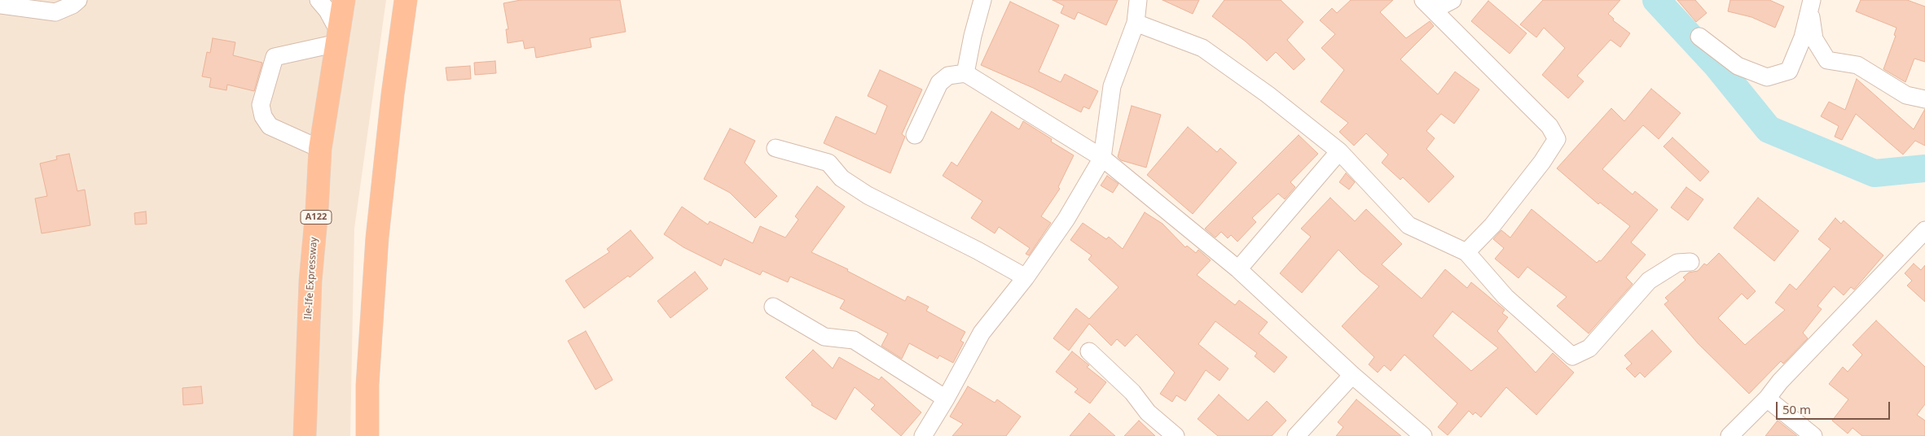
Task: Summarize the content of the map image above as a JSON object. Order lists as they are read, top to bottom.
{
  "streets": {
    "highway": ["A122", "Ile-Ife Expressway"]
  },
  "scale_bar": "50 m"
}
